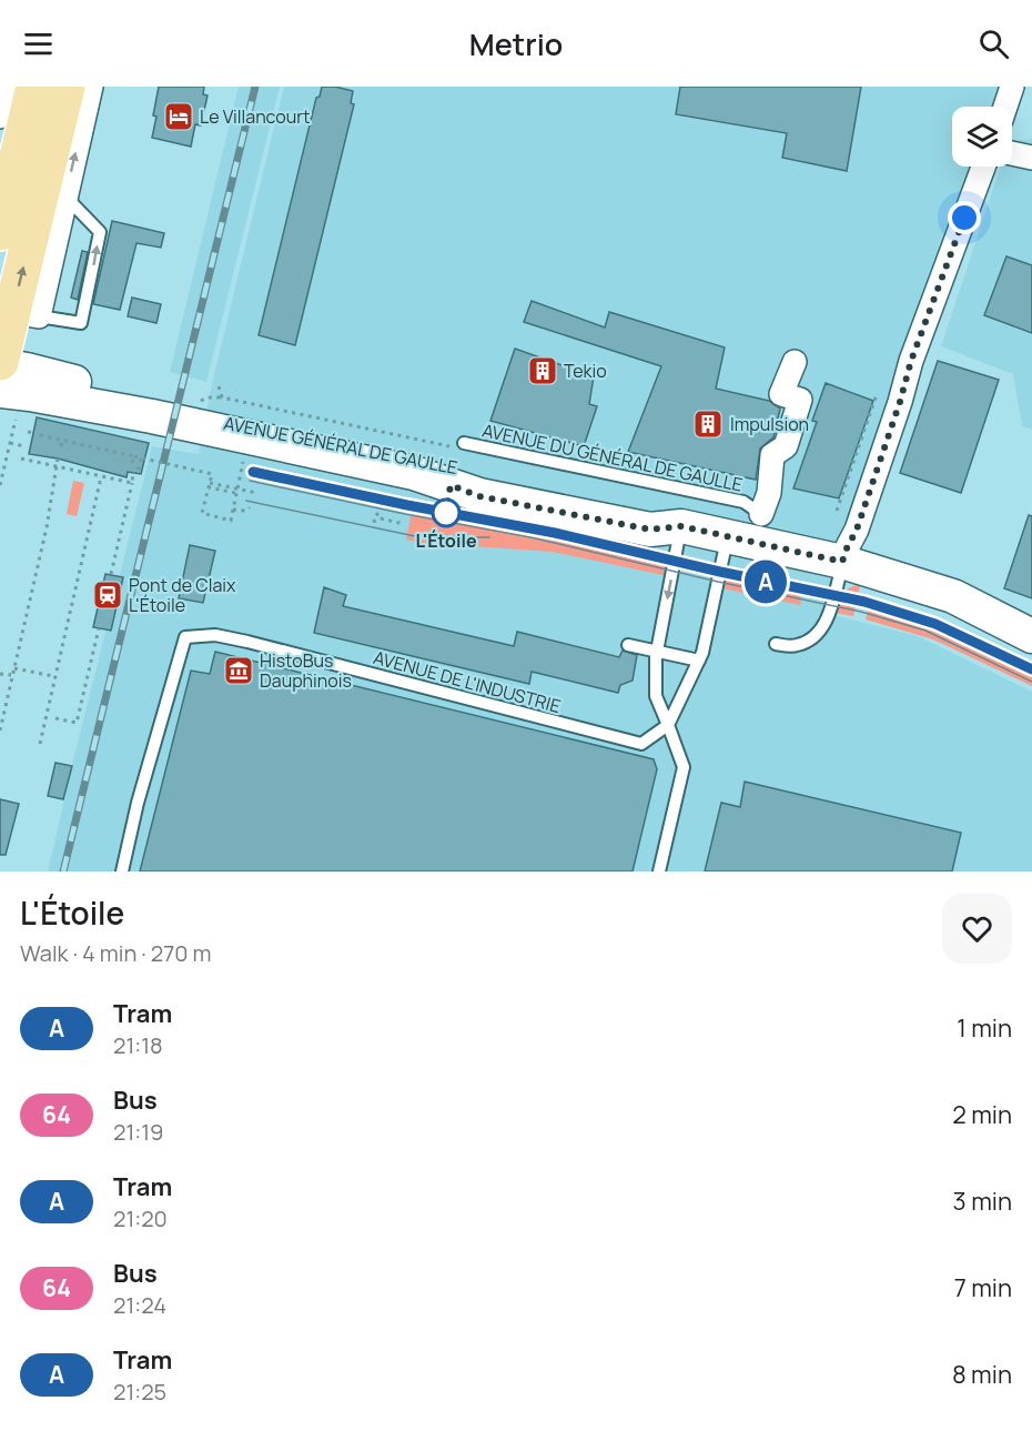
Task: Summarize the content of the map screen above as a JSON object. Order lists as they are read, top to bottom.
{
  "streets": {
    "main road": ["AVENUE GÉNÉRAL DE GAULLE"],
    "lane": ["AVENUE DU GÉNÉRAL DE GAULLE", "AVENUE DE L'INDUSTRIE"]
  },
  "crossings": [
    ["AVENUE GÉNÉRAL DE GAULLE", "AVENUE DU GÉNÉRAL DE GAULLE"]
  ],
  "places": {
    "hotel": ["Le Villancourt"],
    "building": ["Tekio", "Impulsion"],
    "other": ["L'Étoile"],
    "station": ["Pont de Claix L'Étoile"],
    "museum": ["HistoBus Dauphinois"]
  },
  "lines": ["tram line A"],
  "page": {
    "header": "Metrio",
    "on_map": "A",
    "heading": ["L'Étoile", "Walk · 4 min · 270 m"],
    "list": [
      {
        "mark": "A",
        "name": "Tram",
        "note": "21:18",
        "value": "1 min"
      },
      {
        "mark": "64",
        "name": "Bus",
        "note": "21:19",
        "value": "2 min"
      },
      {
        "mark": "A",
        "name": "Tram",
        "note": "21:20",
        "value": "3 min"
      },
      {
        "mark": "64",
        "name": "Bus",
        "note": "21:24",
        "value": "7 min"
      },
      {
        "mark": "A",
        "name": "Tram",
        "note": "21:25",
        "value": "8 min"
      }
    ]
  }
}
